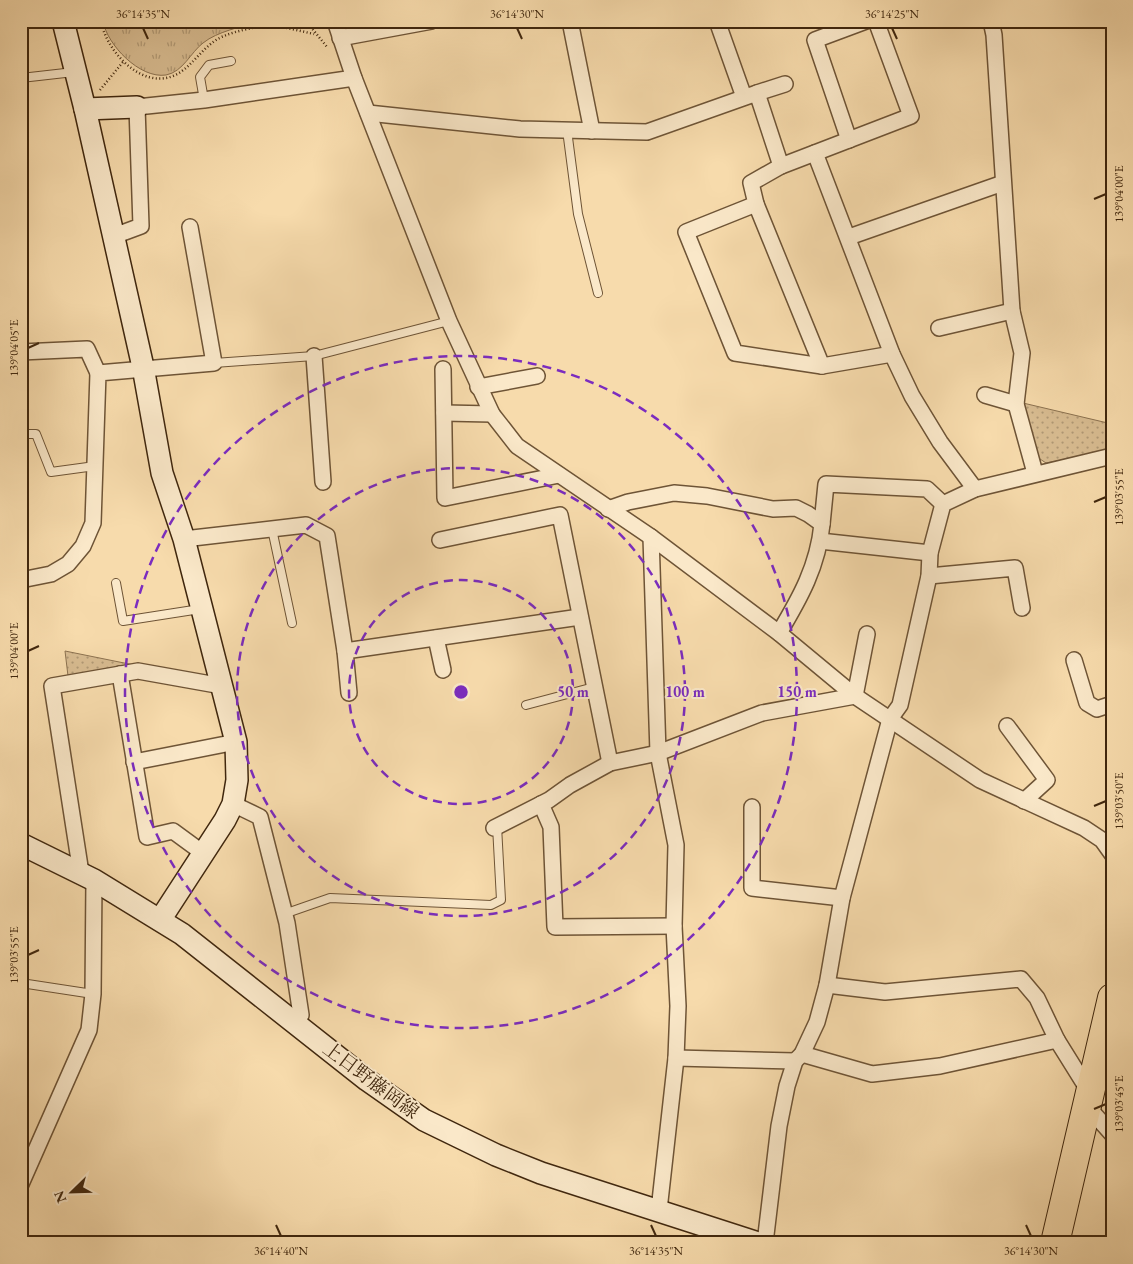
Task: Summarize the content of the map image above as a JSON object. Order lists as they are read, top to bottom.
{
  "streets": {
    "street": ["上日野藤岡線"]
  },
  "north": "bottom left",
  "coordinates": [
    "36°14'35\"N",
    "36°14'30\"N",
    "36°14'25\"N",
    "139°04'00\"E",
    "139°04'05\"E",
    "139°03'55\"E",
    "139°03'50\"E",
    "139°03'45\"E",
    "36°14'40\"N"
  ],
  "rings": ["50 m", "100 m", "150 m"]
}
